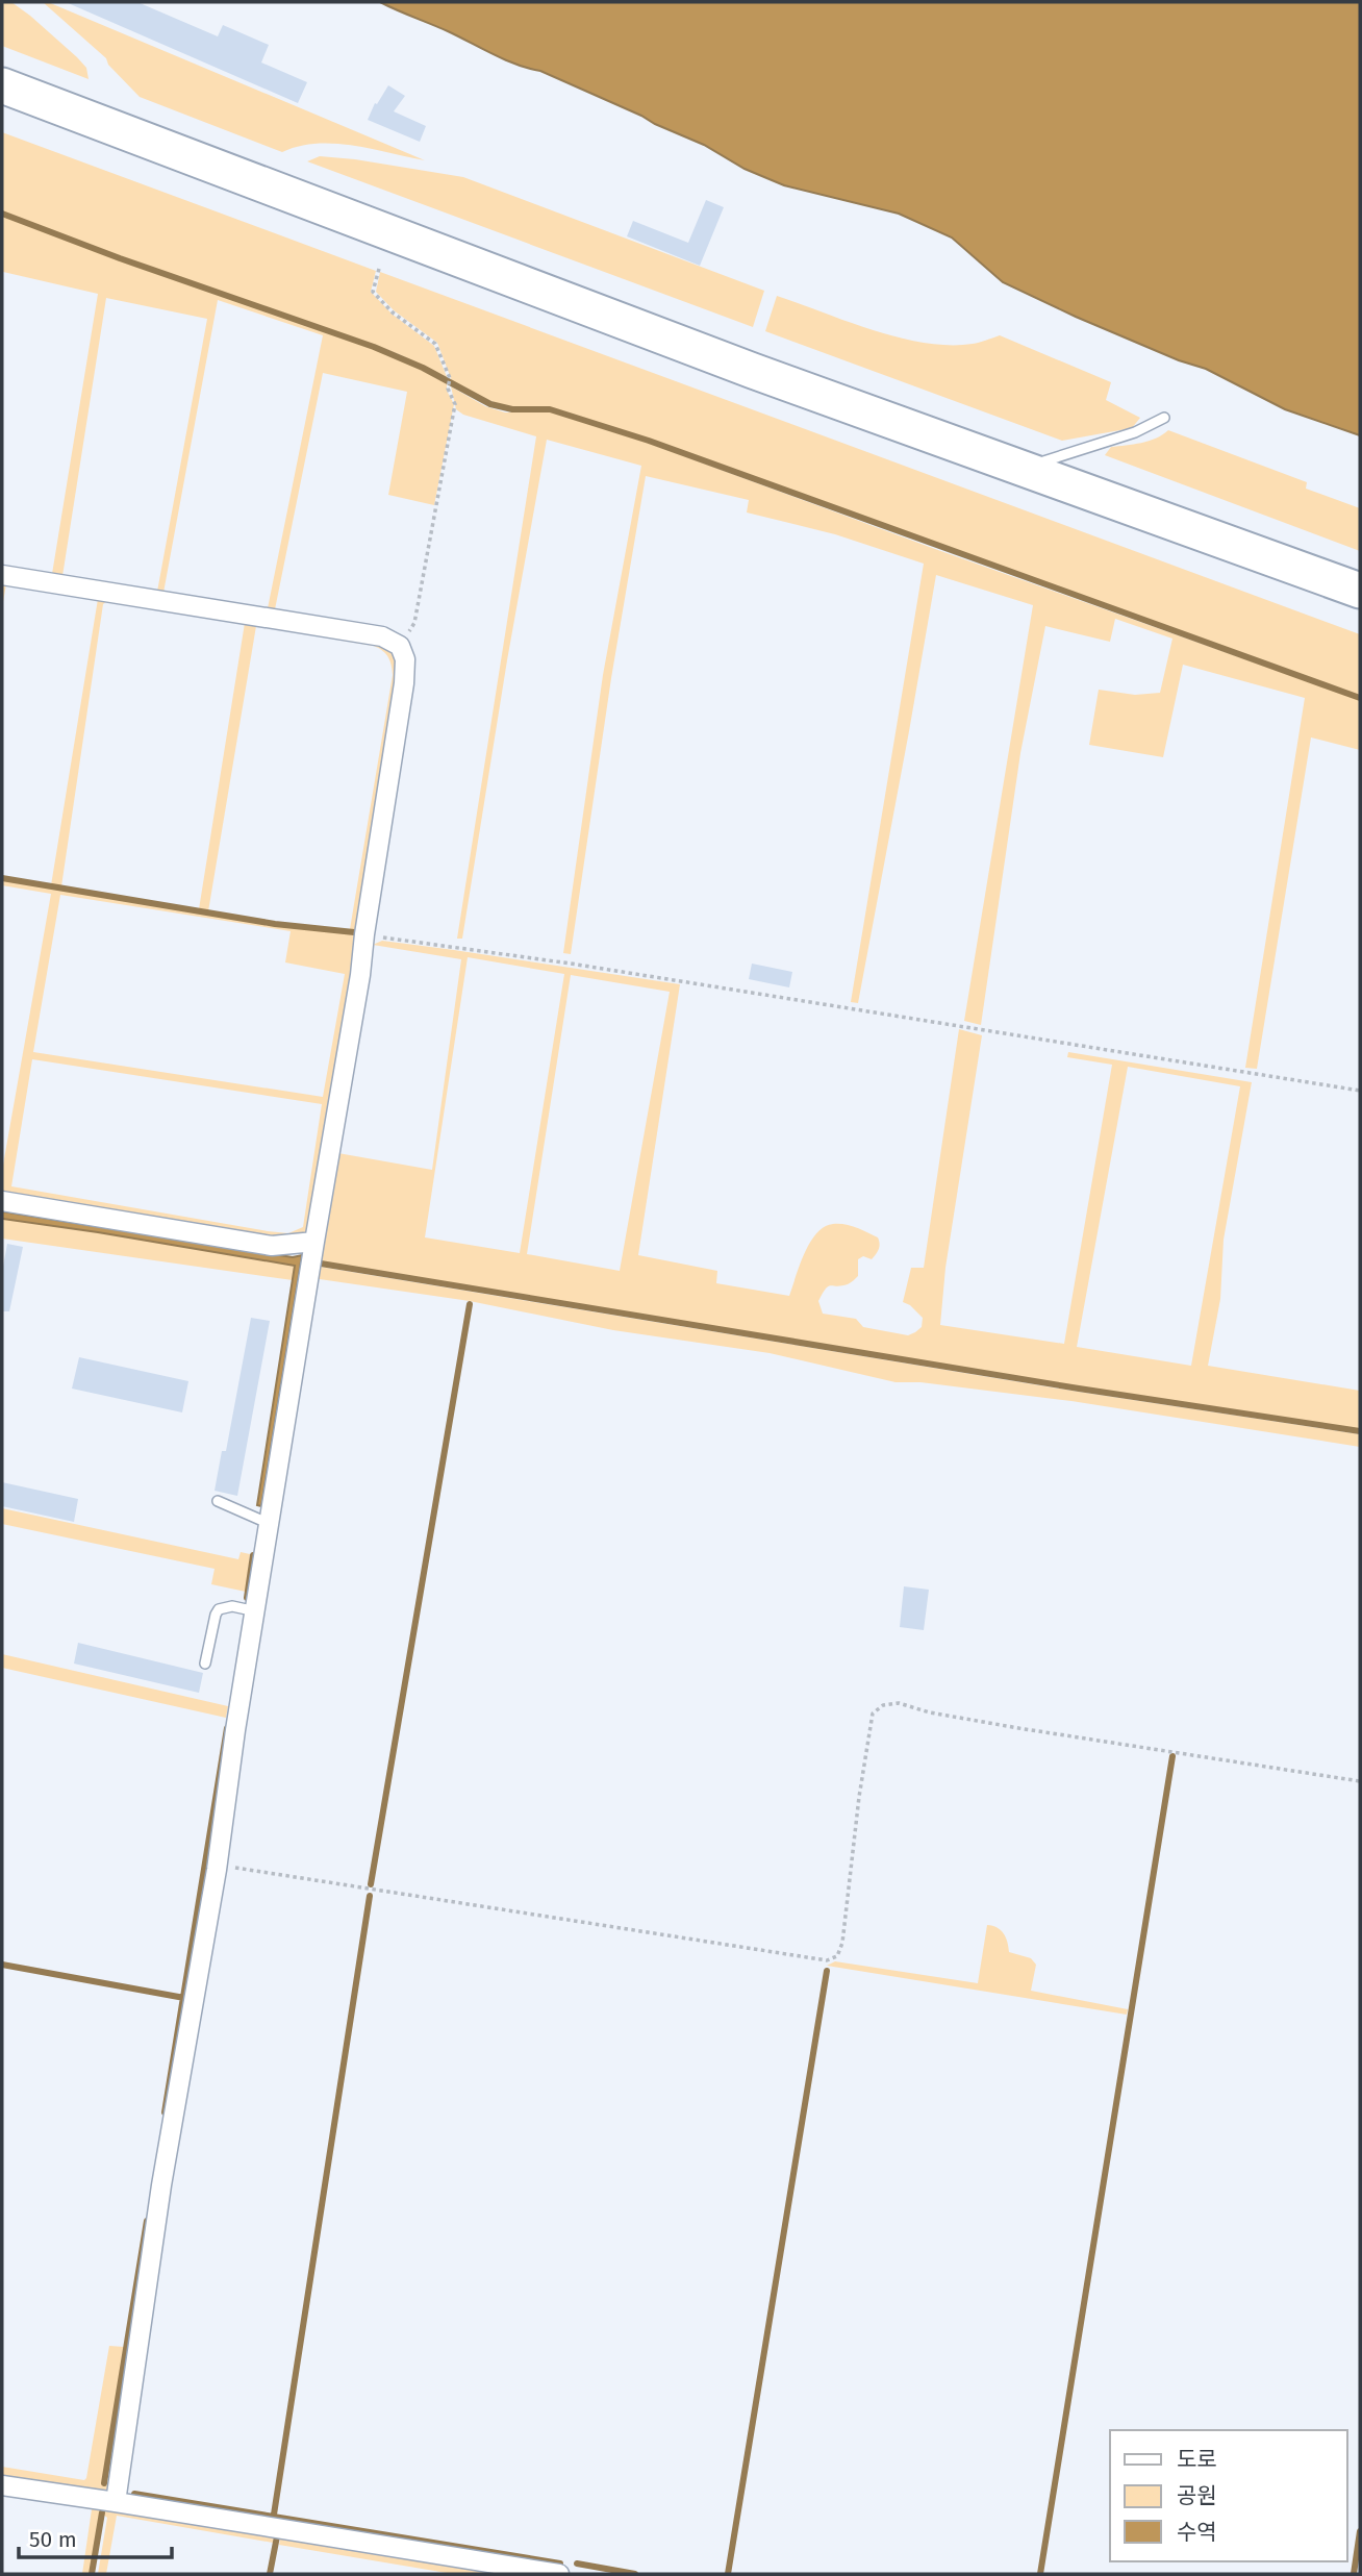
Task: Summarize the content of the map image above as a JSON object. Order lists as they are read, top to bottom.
{
  "legend": ["도로", "공원", "수역"],
  "scale_bar": "50 m"
}
